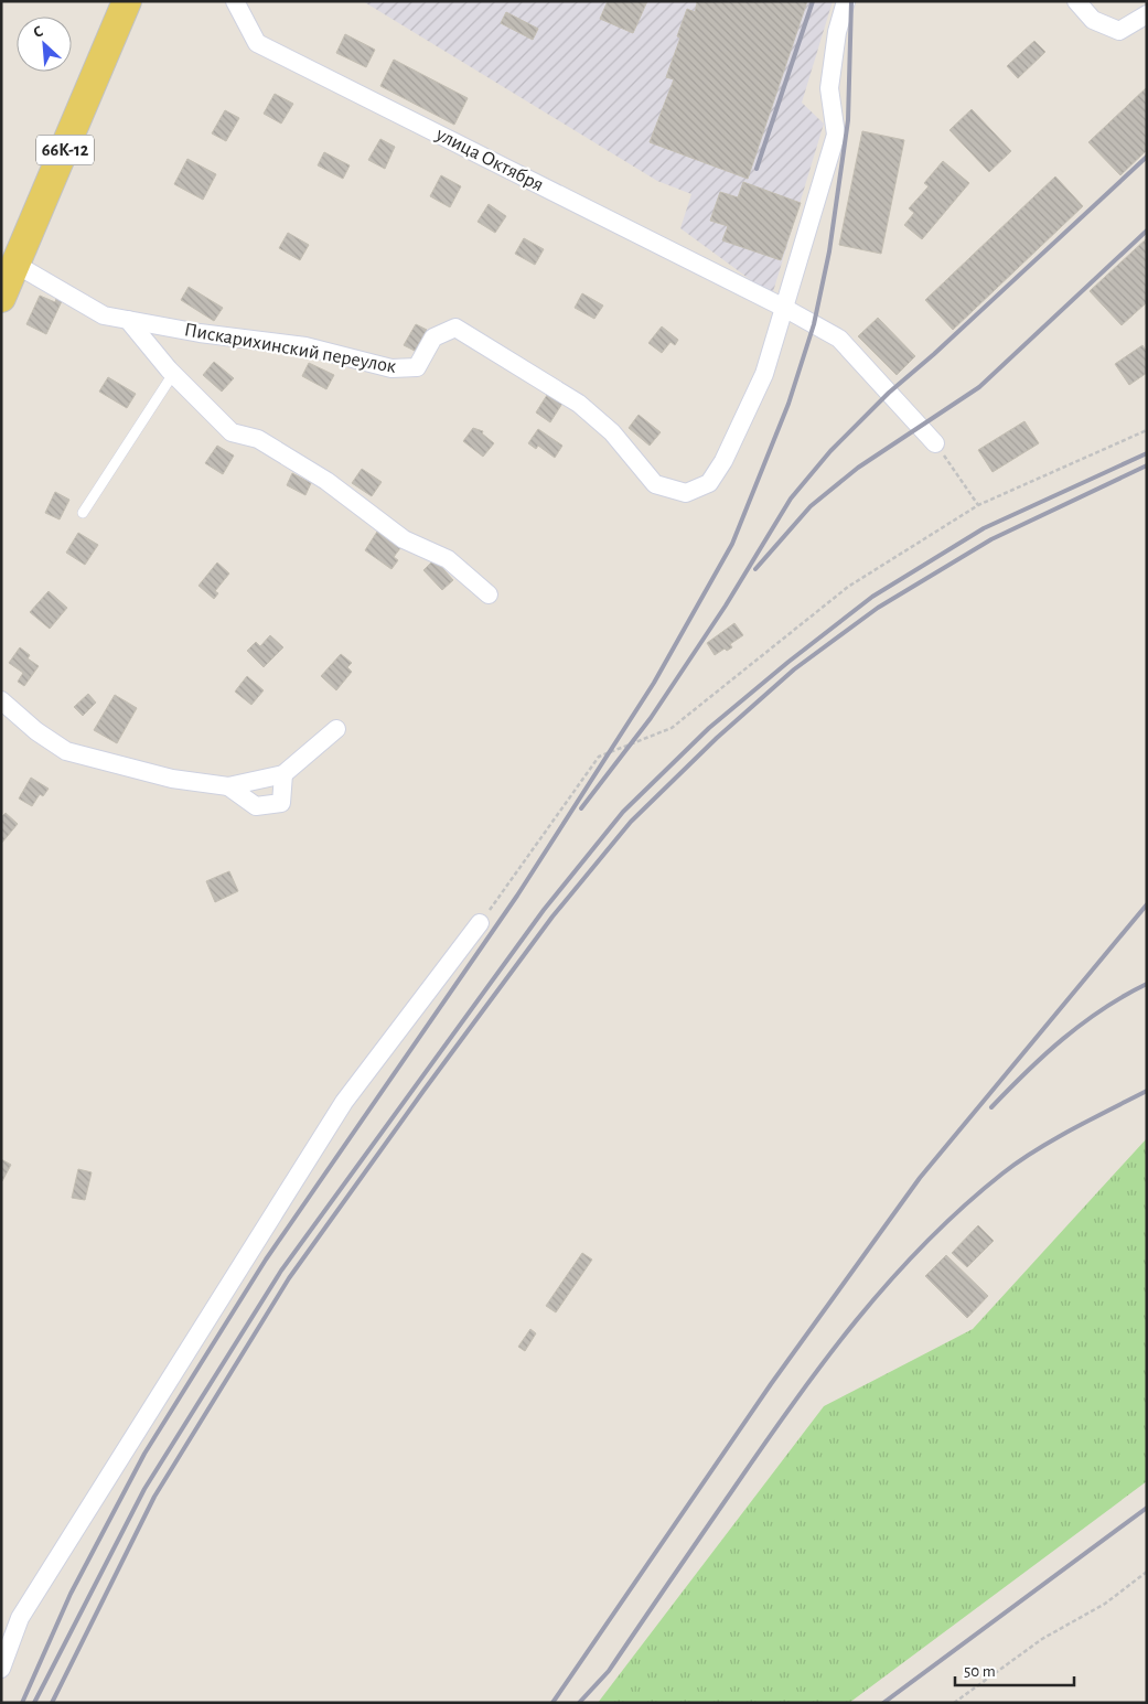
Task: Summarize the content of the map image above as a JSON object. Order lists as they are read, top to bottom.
{
  "streets": {
    "main road": ["66К-12"],
    "street": ["улица Октября", "Пискарихинский переулок"]
  },
  "crossings": [
    ["66К-12", "Пискарихинский переулок"],
    ["улица Октября", "Пискарихинский переулок"]
  ],
  "scale_bar": "50 m",
  "north": "top left"
}
